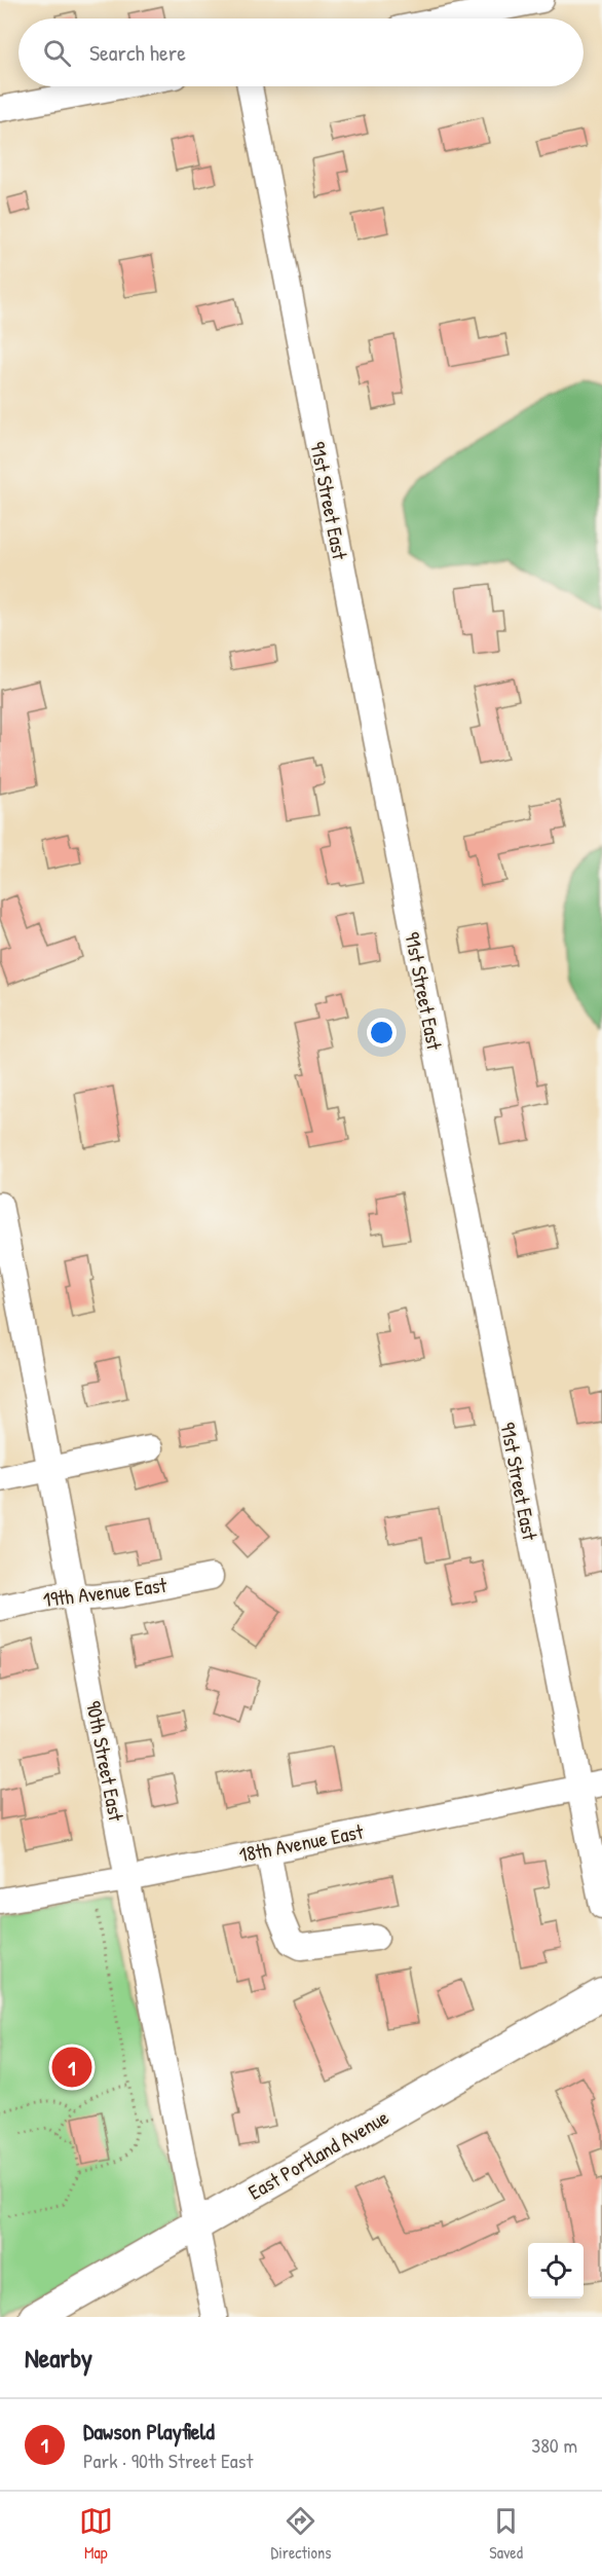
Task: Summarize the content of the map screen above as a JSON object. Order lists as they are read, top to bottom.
{
  "streets": {
    "main road": ["East Portland Avenue"],
    "street": [
      "91st Street East",
      "19th Avenue East",
      "90th Street East",
      "18th Avenue East"
    ]
  },
  "crossings": [
    ["91st Street East", "18th Avenue East"],
    ["19th Avenue East", "90th Street East"],
    ["90th Street East", "18th Avenue East"],
    ["90th Street East", "East Portland Avenue"]
  ],
  "page": {
    "search": "Search here",
    "pins": "1",
    "heading": "Nearby",
    "list": [
      {
        "mark": "1",
        "name": "Dawson Playfield",
        "note": "Park · 90th Street East",
        "value": "380 m"
      }
    ],
    "nav": ["Map", "Directions", "Saved"]
  }
}
